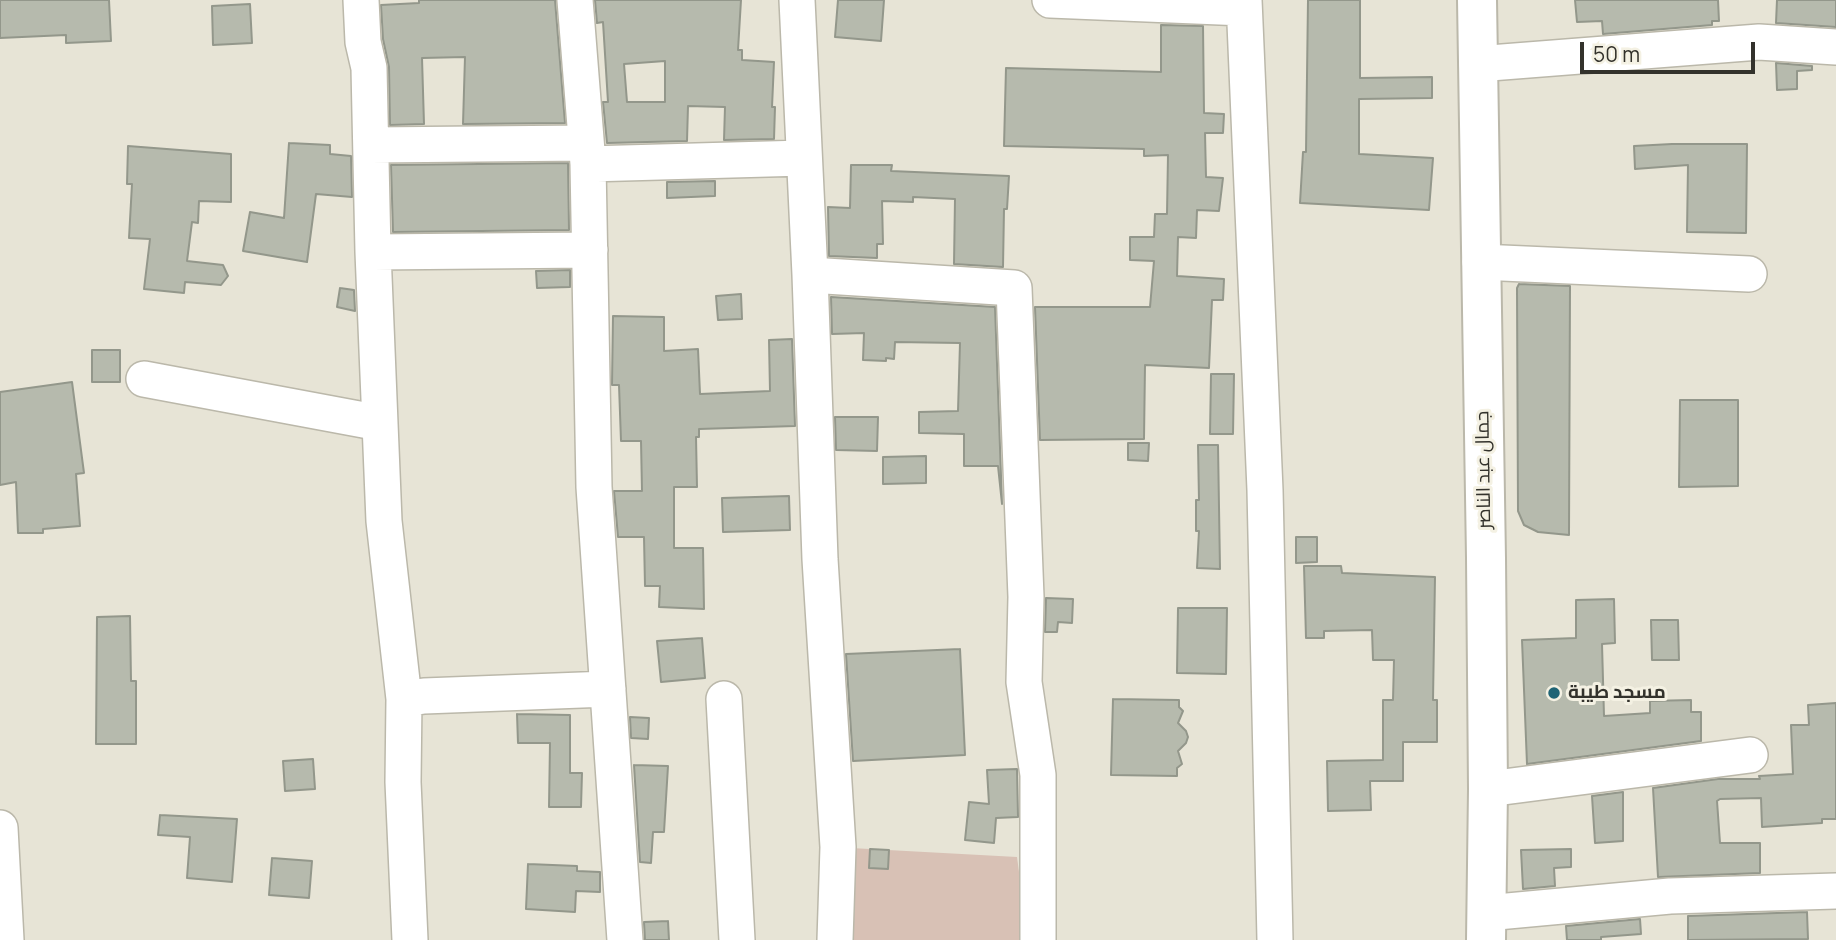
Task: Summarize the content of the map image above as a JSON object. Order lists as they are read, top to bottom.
{
  "streets": {
    "main road": ["جمال عبد الناصر"]
  },
  "places": ["مسجد طيبة"],
  "scale_bar": "50 m"
}
